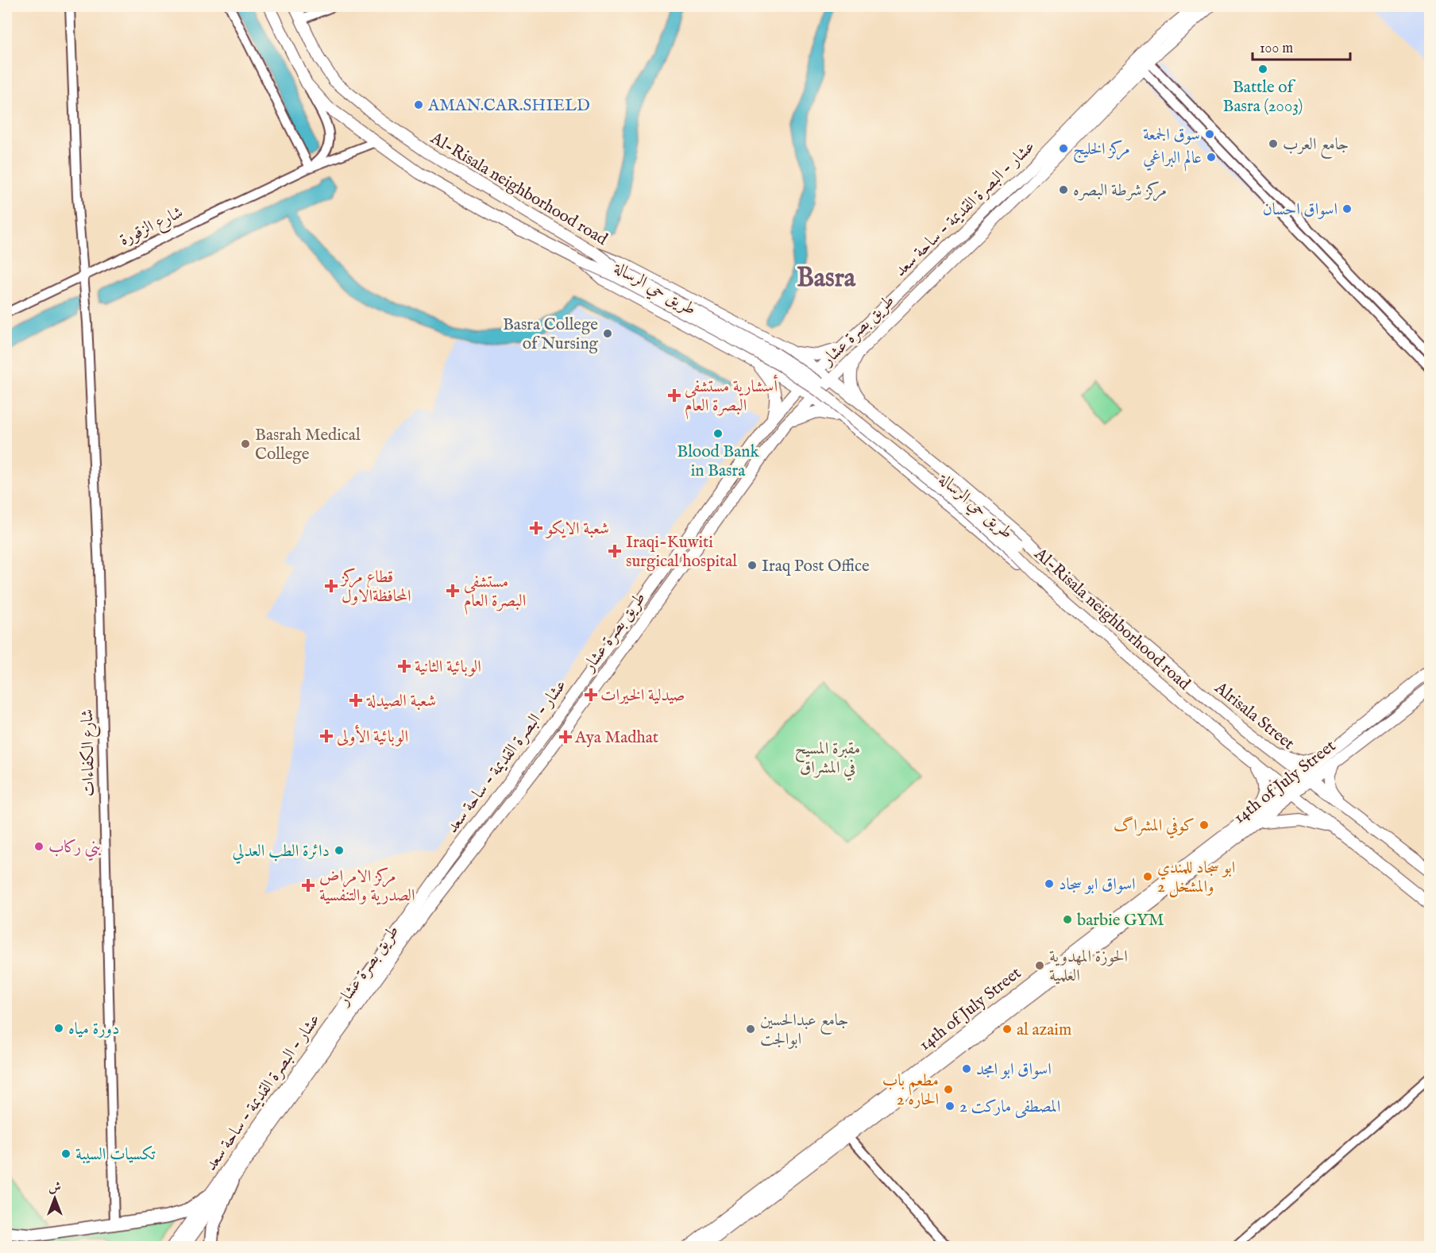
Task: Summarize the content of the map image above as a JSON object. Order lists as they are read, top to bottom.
{
  "streets": {
    "main road": [
      "Al-Risala neighborhood road",
      "عشار - البصرة القديمة - ساحة سعد",
      "طريق حي الرسالة",
      "طريق بصرة عشار",
      "Alrisala Street",
      "14th of July Street"
    ],
    "street": ["شارع الزقورة", "شارع الكفاءات"]
  },
  "crossings": [
    ["Al-Risala neighborhood road", "طريق حي الرسالة"],
    ["Al-Risala neighborhood road", "Alrisala Street"],
    ["Al-Risala neighborhood road", "14th of July Street"],
    ["عشار - البصرة القديمة - ساحة سعد", "طريق حي الرسالة"],
    ["شارع الزقورة", "طريق حي الرسالة"],
    ["شارع الزقورة", "شارع الكفاءات"],
    ["طريق حي الرسالة", "طريق بصرة عشار"],
    ["Alrisala Street", "14th of July Street"]
  ],
  "districts": ["Basra"],
  "parks": ["مقبرة المسيح في المشراق"],
  "places": {
    "other": [
      "Battle of Basra (2003)",
      "AMAN.CAR.SHIELD",
      "سوق الجمعة",
      "جامع العرب",
      "مركز الخليج",
      "عالم البراغي",
      "مركز شرطة البصره",
      "اسواق احسان",
      "Basra College of Nursing",
      "Blood Bank in Basra",
      "Basrah Medical College",
      "Iraq Post Office",
      "كوفي المشراگ",
      "بني ركاب",
      "دائرة الطب العدلي",
      "ابو سجاد للمندي والمشخل 2",
      "اسواق ابو سجاد",
      "barbie GYM",
      "الحوزة المهدوية العلمية",
      "دورة مياه",
      "جامع عبدالحسين ابوالجت",
      "al azaim",
      "اسواق ابو امجد",
      "مطعم باب الحاره 2",
      "المصطفى ماركت 2",
      "تكسيات السيبة"
    ],
    "health": [
      "أسشارية مستشفى البصرة العام",
      "شعبة الايكو",
      "Iraqi-Kuwiti surgical hospital",
      "قطاع مركز المحافظةالاول",
      "مستشفى البصرة العام",
      "الوبائية الثانية",
      "صيدلية الخيرات",
      "شعبة الصيدلة",
      "الوبائية الأولى",
      "Aya Madhat",
      "مركز الامراض الصدرية والتنفسية"
    ]
  },
  "scale_bar": "100 m",
  "north": "top"
}
